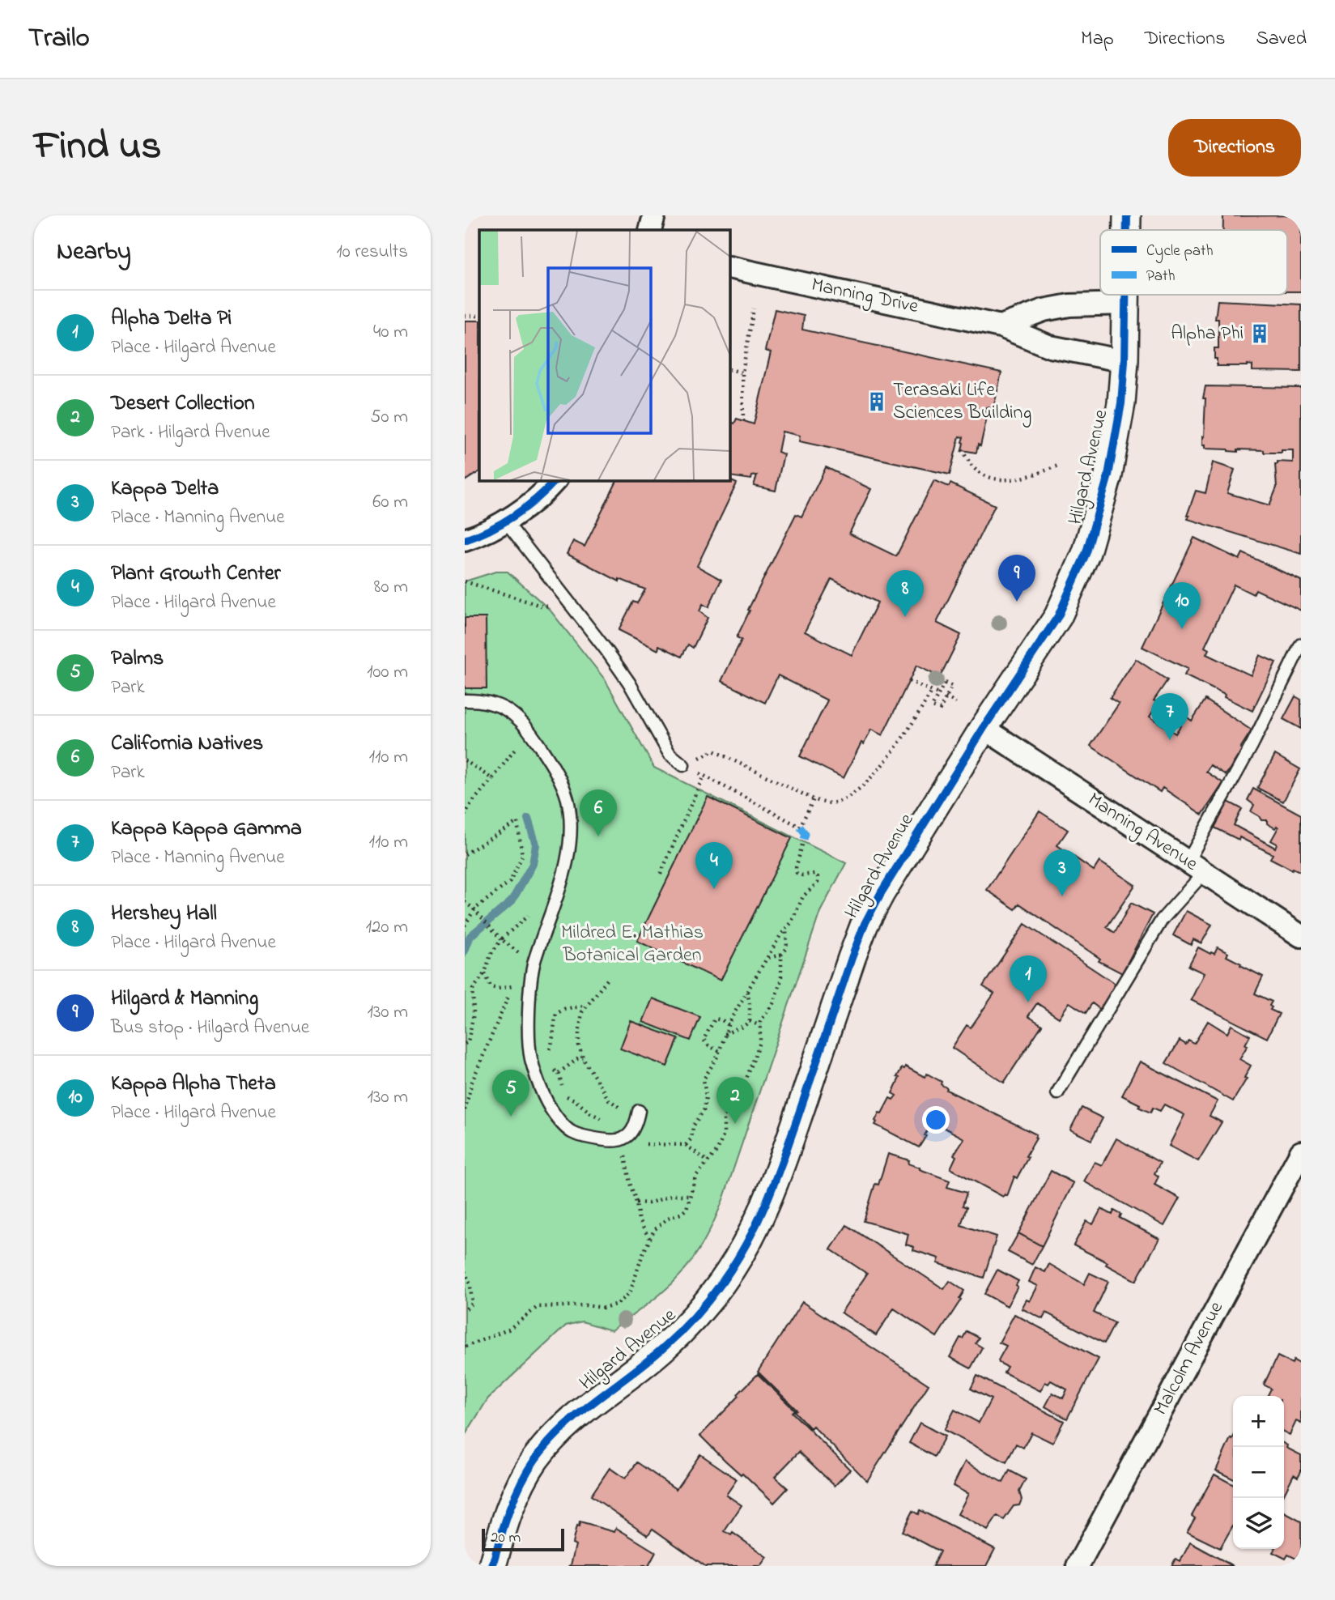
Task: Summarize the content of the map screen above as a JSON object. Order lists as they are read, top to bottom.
{
  "streets": {
    "street": [
      "Manning Drive",
      "Hilgard Avenue",
      "Manning Avenue",
      "Malcolm Avenue"
    ]
  },
  "crossings": [
    ["Manning Drive", "Hilgard Avenue"],
    ["Hilgard Avenue", "Manning Avenue"]
  ],
  "parks": ["Mildred E. Mathias Botanical Garden"],
  "places": {
    "building": ["Alpha Phi", "Terasaki Life Sciences Building"]
  },
  "legend": ["Cycle path", "Path"],
  "scale_bar": "20 m",
  "page": {
    "header": "Trailo",
    "nav": ["Map", "Directions", "Saved"],
    "title": "Find us",
    "buttons": "Directions",
    "heading": ["Nearby", "10 results"],
    "list": [
      {
        "mark": "1",
        "name": "Alpha Delta Pi",
        "note": "Place · Hilgard Avenue",
        "value": "40 m"
      },
      {
        "mark": "2",
        "name": "Desert Collection",
        "note": "Park · Hilgard Avenue",
        "value": "50 m"
      },
      {
        "mark": "3",
        "name": "Kappa Delta",
        "note": "Place · Manning Avenue",
        "value": "60 m"
      },
      {
        "mark": "4",
        "name": "Plant Growth Center",
        "note": "Place · Hilgard Avenue",
        "value": "80 m"
      },
      {
        "mark": "5",
        "name": "Palms",
        "note": "Park",
        "value": "100 m"
      },
      {
        "mark": "6",
        "name": "California Natives",
        "note": "Park",
        "value": "110 m"
      },
      {
        "mark": "7",
        "name": "Kappa Kappa Gamma",
        "note": "Place · Manning Avenue",
        "value": "110 m"
      },
      {
        "mark": "8",
        "name": "Hershey Hall",
        "note": "Place · Hilgard Avenue",
        "value": "120 m"
      },
      {
        "mark": "9",
        "name": "Hilgard & Manning",
        "note": "Bus stop · Hilgard Avenue",
        "value": "130 m"
      },
      {
        "mark": "10",
        "name": "Kappa Alpha Theta",
        "note": "Place · Hilgard Avenue",
        "value": "130 m"
      }
    ],
    "pins": [
      "9",
      "8",
      "10",
      "7",
      "6",
      "4",
      "3",
      "1",
      "5",
      "2"
    ],
    "map_buttons": ["+", "−"],
    "scale": "20 m"
  }
}
